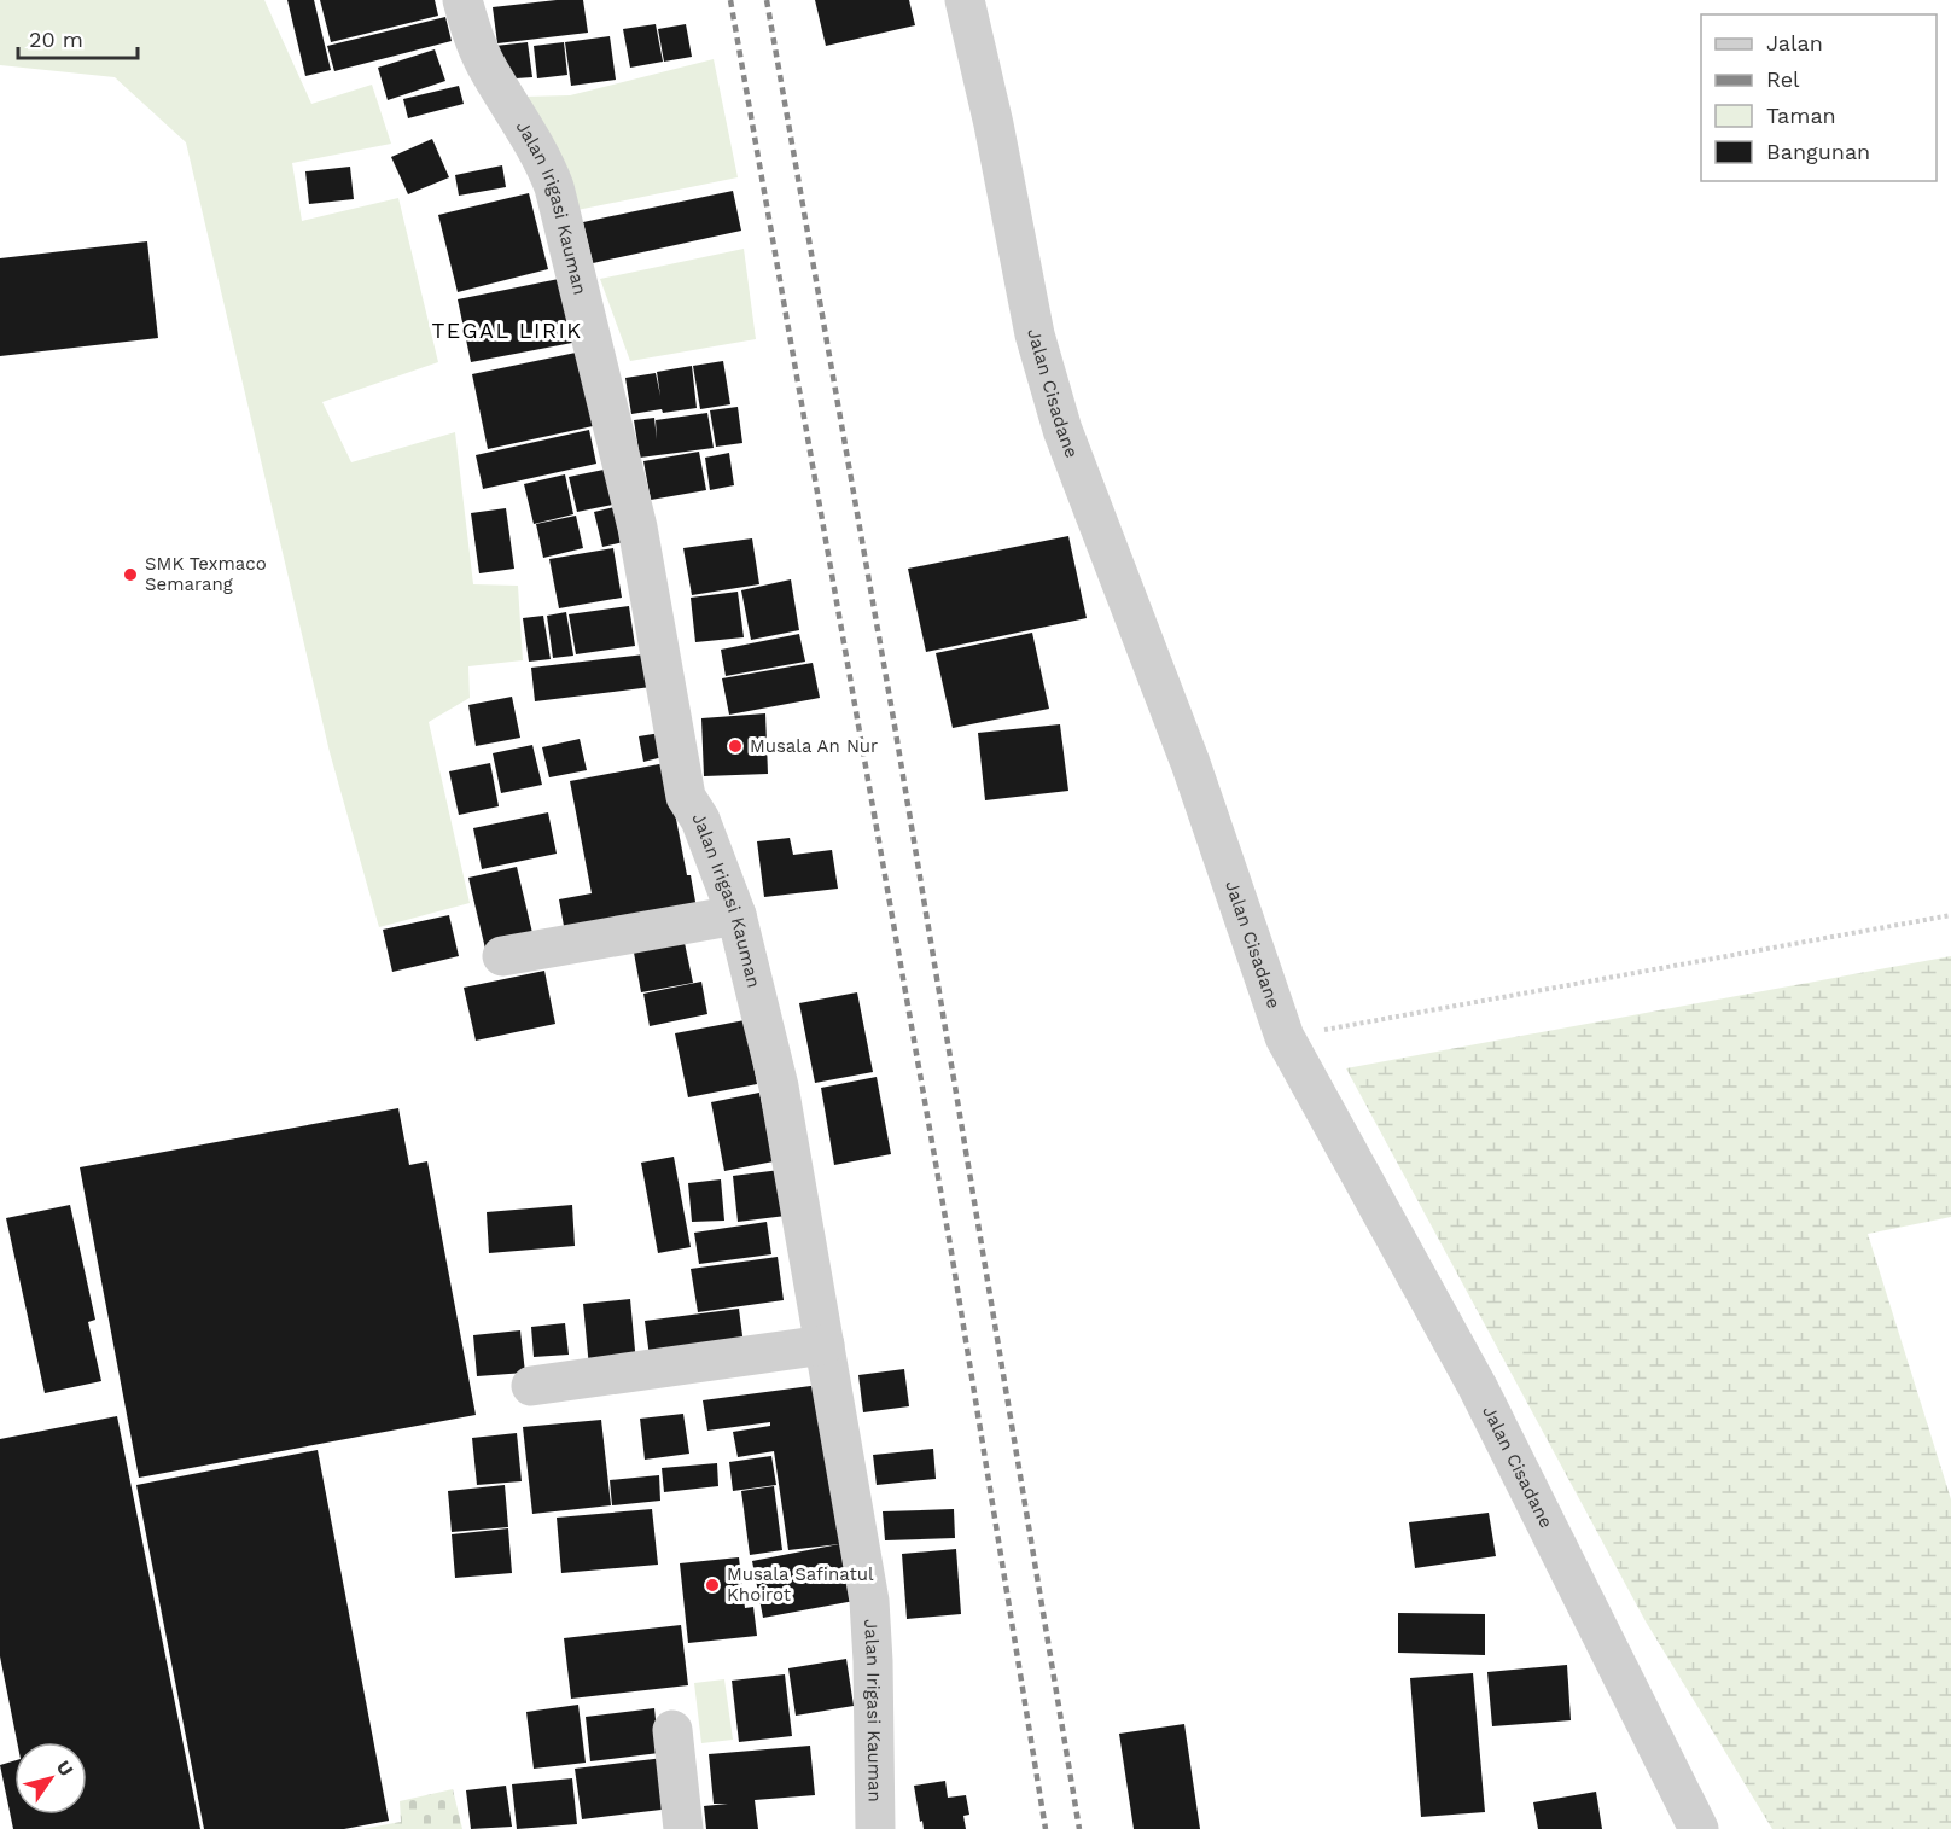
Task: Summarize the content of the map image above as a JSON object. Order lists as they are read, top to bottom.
{
  "streets": {
    "street": ["Jalan Irigasi Kauman", "Jalan Cisadane"]
  },
  "districts": ["TEGAL LIRIK"],
  "places": ["SMK Texmaco Semarang", "Musala An Nur", "Musala Safinatul Khoirot"],
  "legend": [
    "Jalan",
    "Rel",
    "Taman",
    "Bangunan"
  ],
  "scale_bar": "20 m",
  "north": "top right"
}
